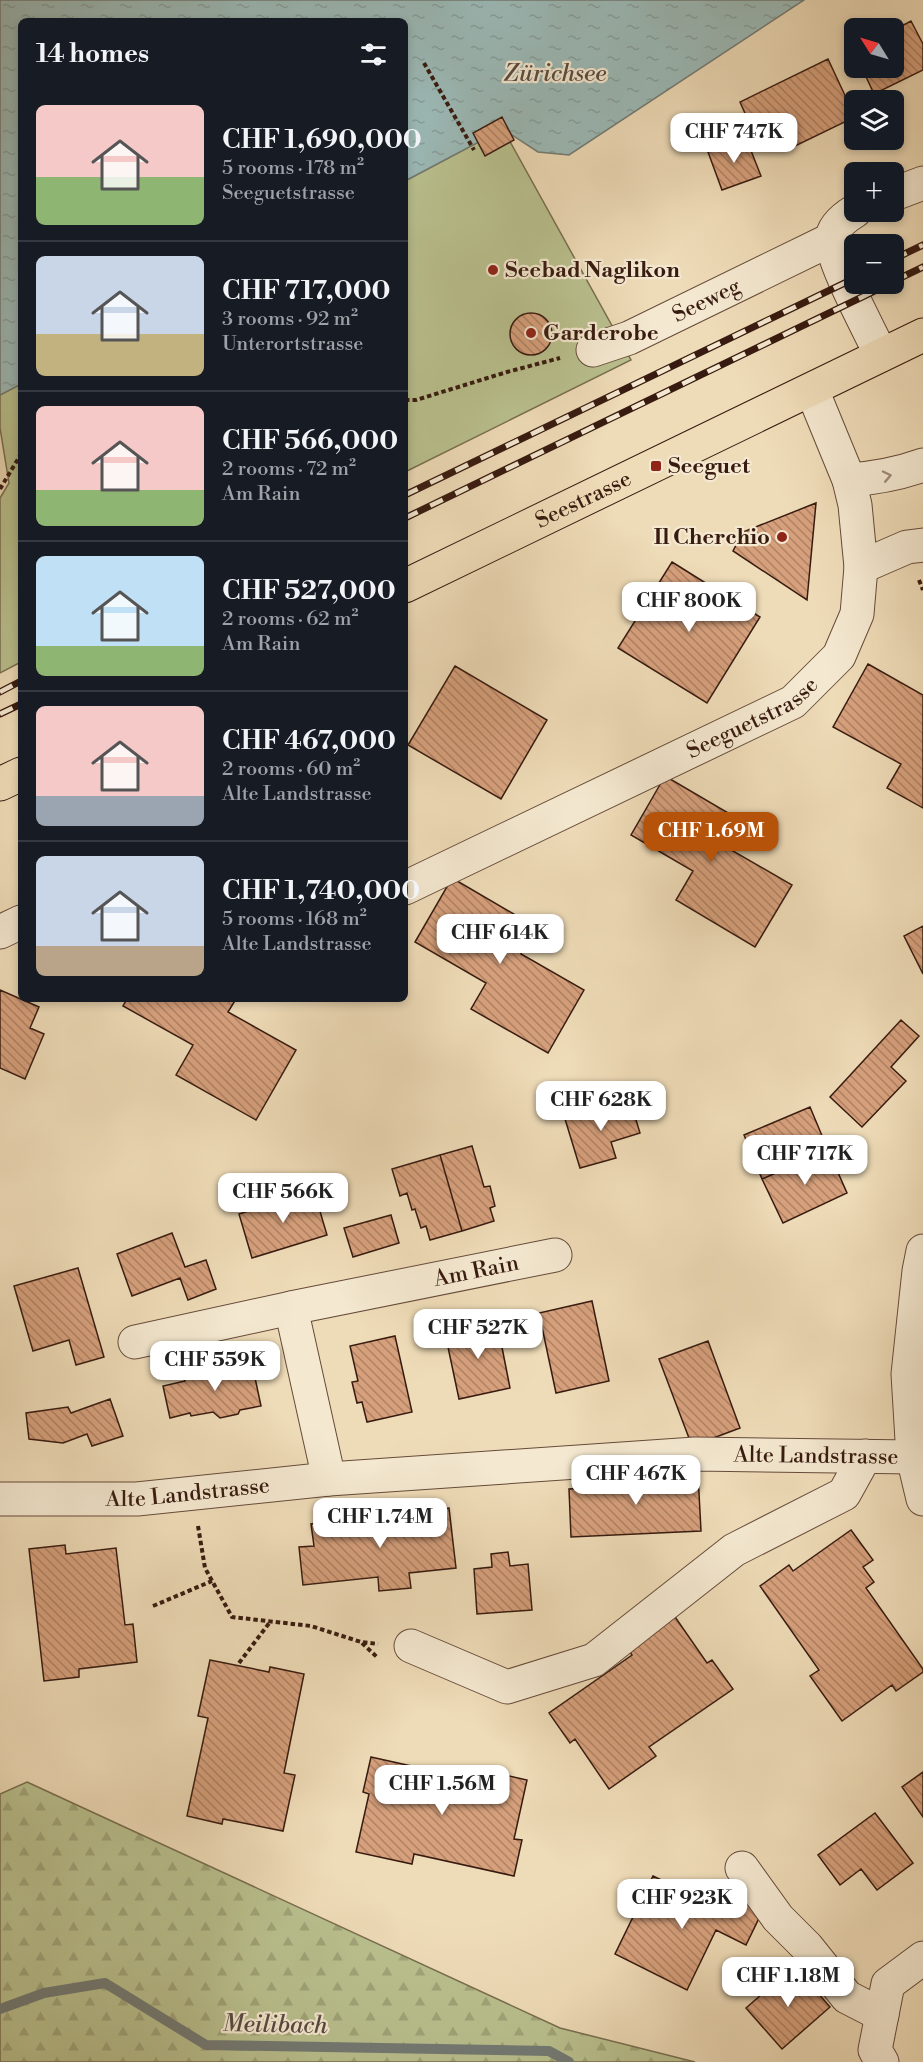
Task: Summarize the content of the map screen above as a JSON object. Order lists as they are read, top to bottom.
{
  "streets": {
    "main road": ["Seestrasse"],
    "street": [
      "Seeweg",
      "Seeguetstrasse",
      "Am Rain",
      "Alte Landstrasse"
    ]
  },
  "crossings": [
    ["Seestrasse", "Seeguetstrasse"]
  ],
  "water": ["Zürichsee", "Meilibach"],
  "places": {
    "other": ["Seebad Naglikon", "Garderobe", "Il Cherchio"],
    "transit": ["Seeguet"]
  },
  "north": "top left",
  "page": {
    "map_buttons": ["+", "−"],
    "heading": "14 homes",
    "list": [
      {
        "name": "CHF 1,690,000",
        "note": "5 rooms · 178 m² · Seeguetstrasse"
      },
      {
        "name": "CHF 717,000",
        "note": "3 rooms · 92 m² · Unterortstrasse"
      },
      {
        "name": "CHF 566,000",
        "note": "2 rooms · 72 m² · Am Rain"
      },
      {
        "name": "CHF 527,000",
        "note": "2 rooms · 62 m² · Am Rain"
      },
      {
        "name": "CHF 467,000",
        "note": "2 rooms · 60 m² · Alte Landstrasse"
      },
      {
        "name": "CHF 1,740,000",
        "note": "5 rooms · 168 m² · Alte Landstrasse"
      }
    ],
    "price": [
      "CHF 747K",
      "CHF 800K",
      "CHF 1.69M",
      "CHF 614K",
      "CHF 628K",
      "CHF 717K",
      "CHF 566K",
      "CHF 527K",
      "CHF 559K",
      "CHF 467K",
      "CHF 1.74M",
      "CHF 1.56M",
      "CHF 923K",
      "CHF 1.18M"
    ]
  }
}
